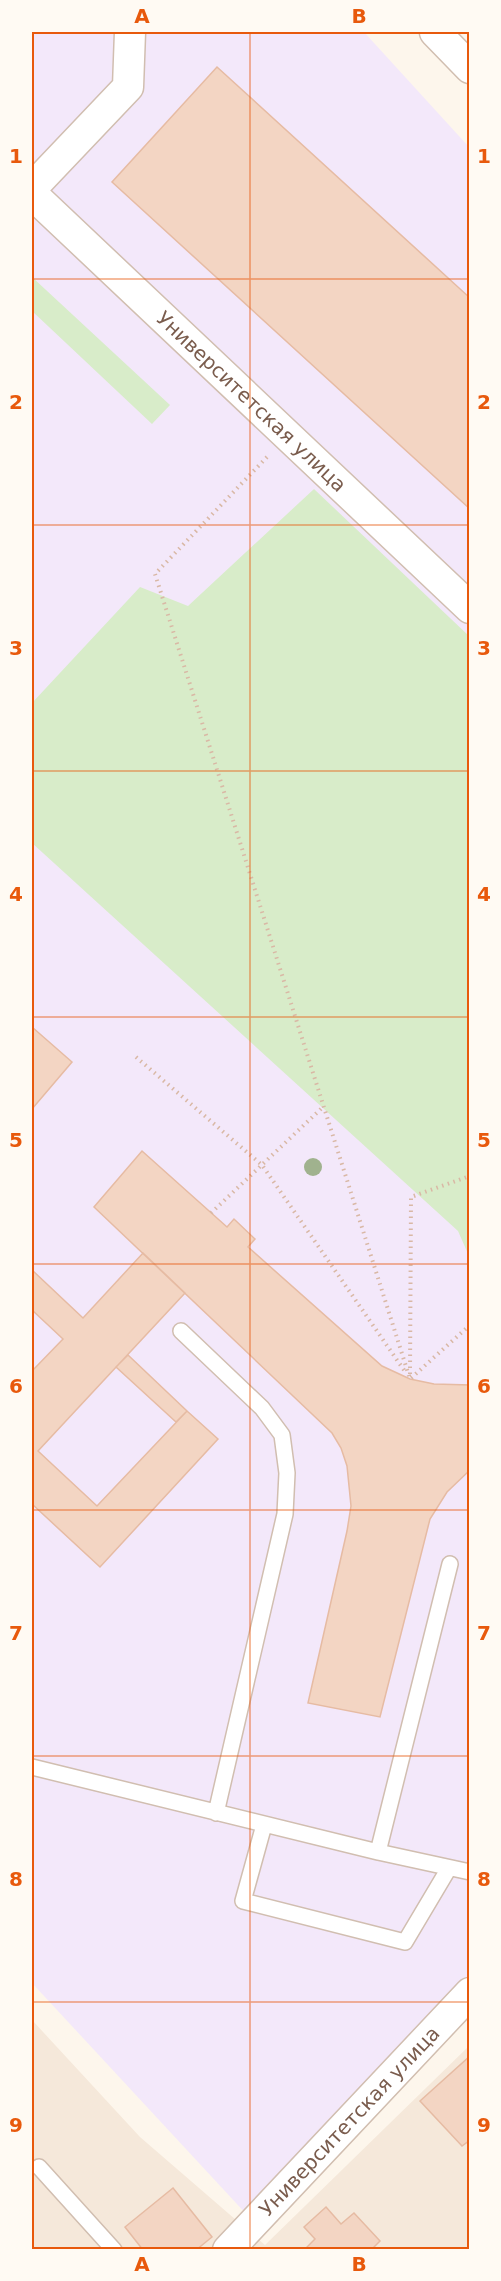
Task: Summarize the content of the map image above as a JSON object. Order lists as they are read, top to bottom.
{
  "streets": {
    "street": ["Университетская улица"]
  },
  "grid": {
    "columns": ["A", "B"],
    "rows": [
      "1",
      "2",
      "3",
      "4",
      "5",
      "6",
      "7",
      "8",
      "9"
    ]
  }
}
